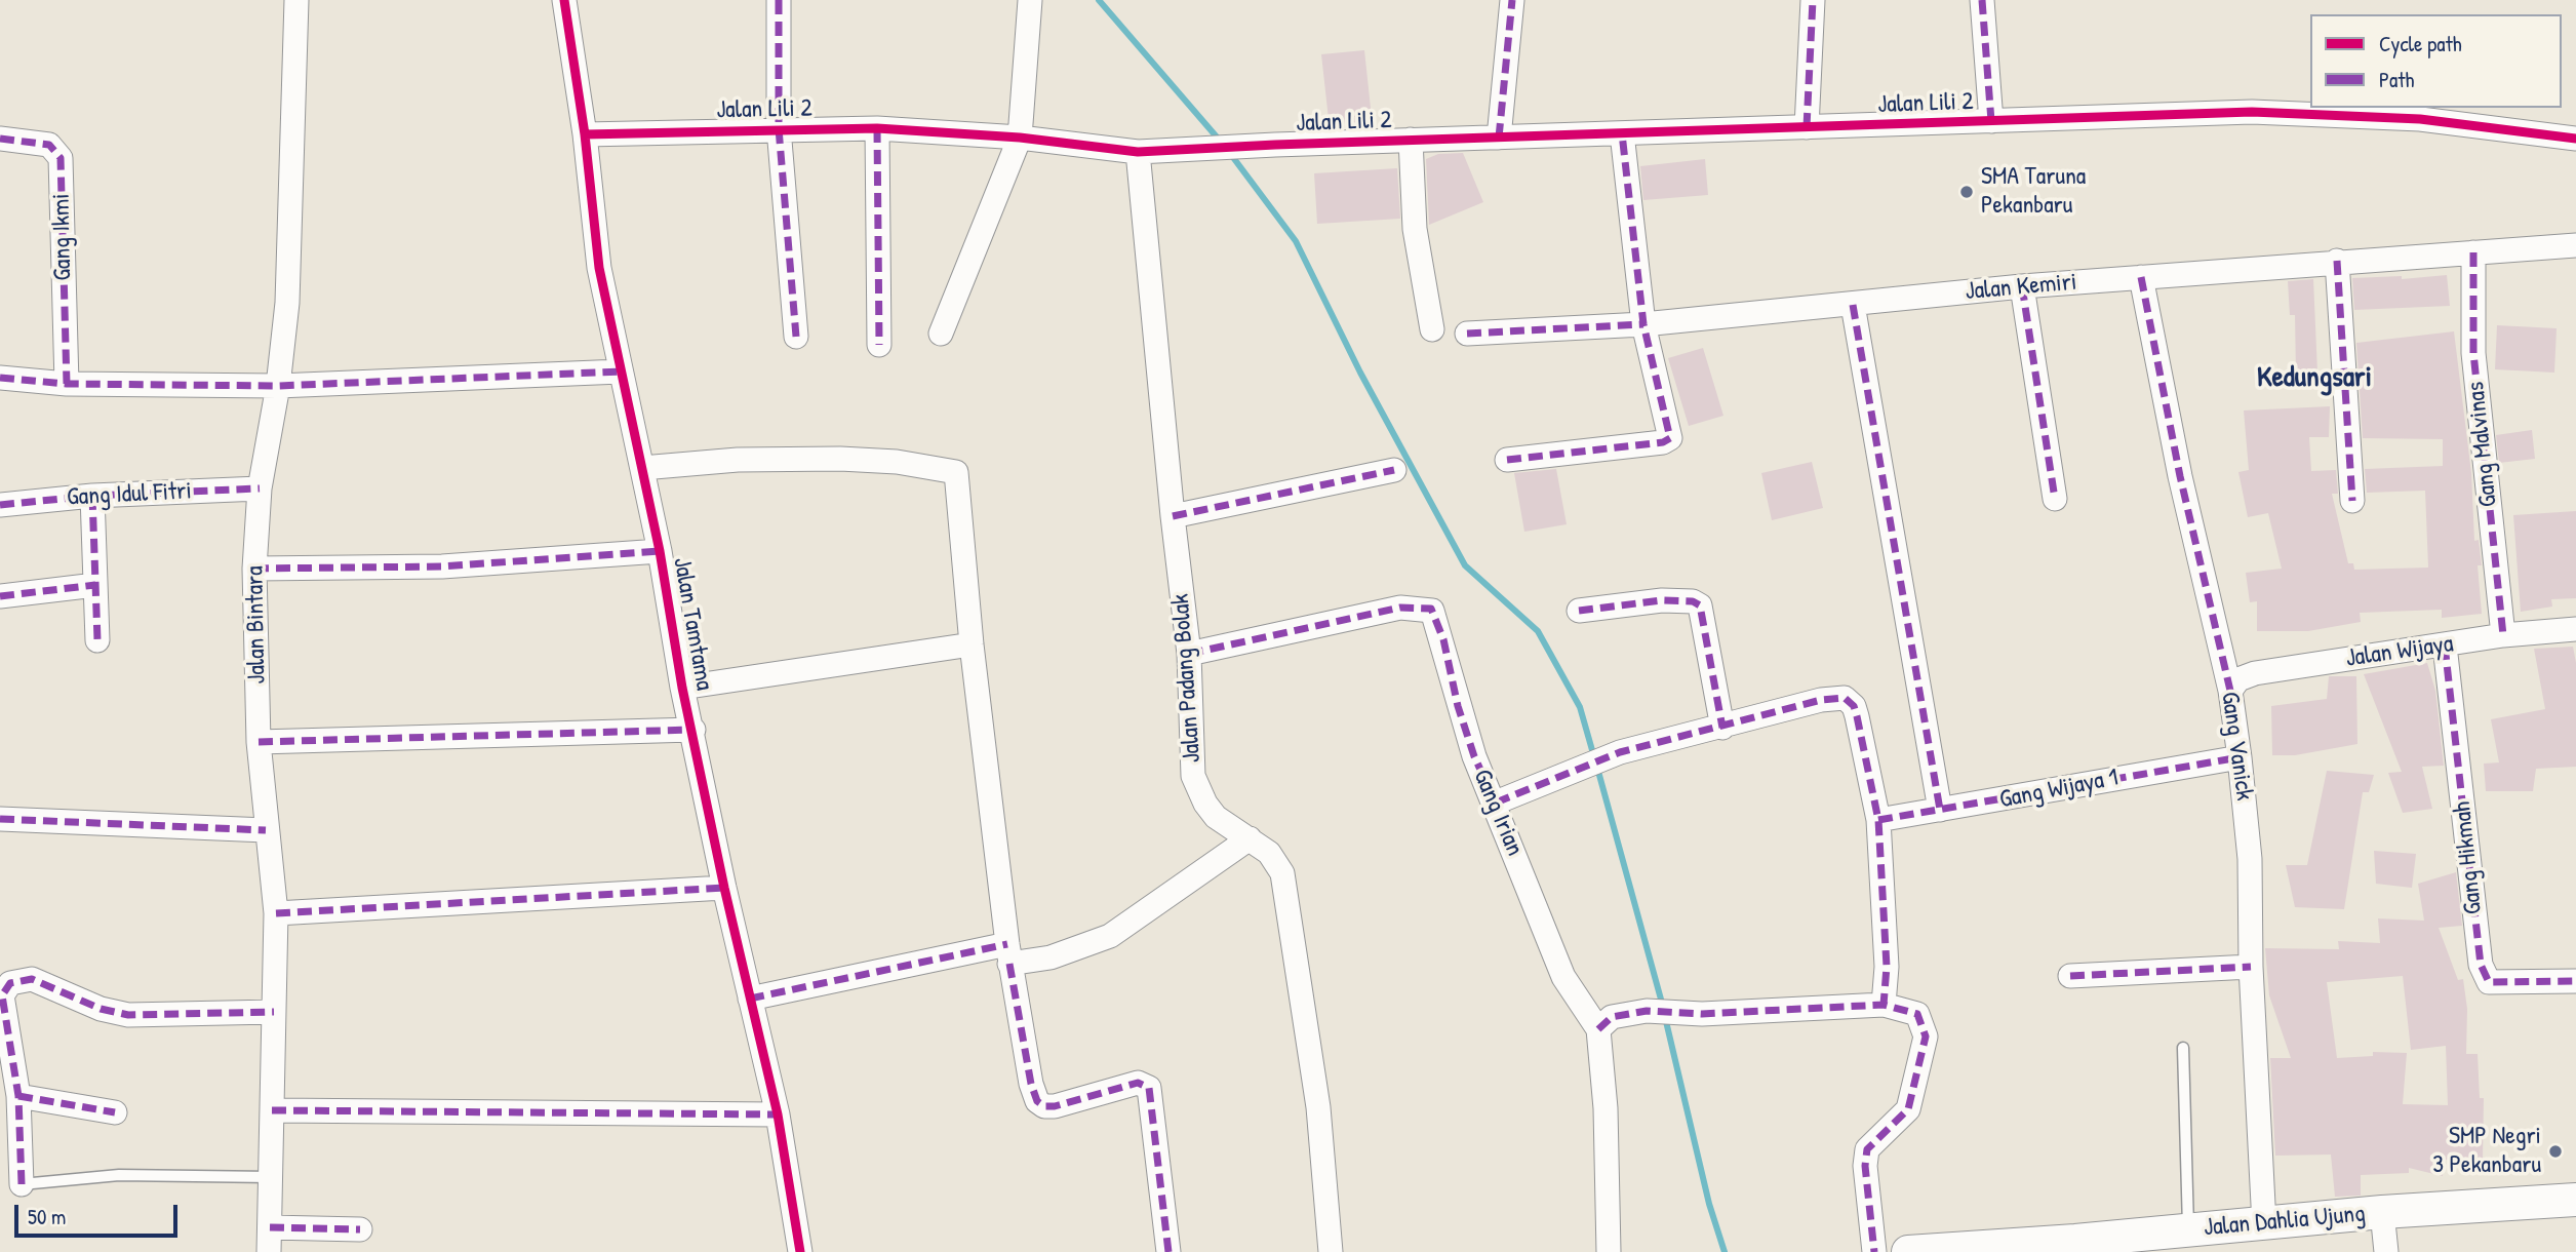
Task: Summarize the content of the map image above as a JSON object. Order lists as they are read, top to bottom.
{
  "streets": {
    "main road": ["Jalan Dahlia Ujung"],
    "street": [
      "Jalan Lili 2",
      "Gang Ikmi",
      "Jalan Kemiri",
      "Gang Malvinas",
      "Gang Idul Fitri",
      "Jalan Tamtama",
      "Jalan Bintara",
      "Jalan Wijaya",
      "Jalan Padang Bolak",
      "Gang Vanick",
      "Gang Wijaya 1",
      "Gang Irian",
      "Gang Hikmah"
    ]
  },
  "crossings": [
    ["Jalan Lili 2", "Jalan Tamtama"],
    ["Jalan Lili 2", "Jalan Padang Bolak"],
    ["Jalan Kemiri", "Gang Malvinas"],
    ["Jalan Kemiri", "Gang Vanick"],
    ["Gang Malvinas", "Jalan Wijaya"],
    ["Gang Idul Fitri", "Jalan Bintara"],
    ["Jalan Tamtama", "Jalan Bintara"],
    ["Jalan Wijaya", "Gang Vanick"],
    ["Jalan Wijaya", "Gang Hikmah"],
    ["Jalan Padang Bolak", "Gang Irian"],
    ["Gang Vanick", "Gang Wijaya 1"],
    ["Gang Vanick", "Jalan Dahlia Ujung"]
  ],
  "districts": ["Kedungsari"],
  "places": ["SMA Taruna Pekanbaru", "SMP Negri 3 Pekanbaru"],
  "legend": ["Cycle path", "Path"],
  "scale_bar": "50 m"
}
